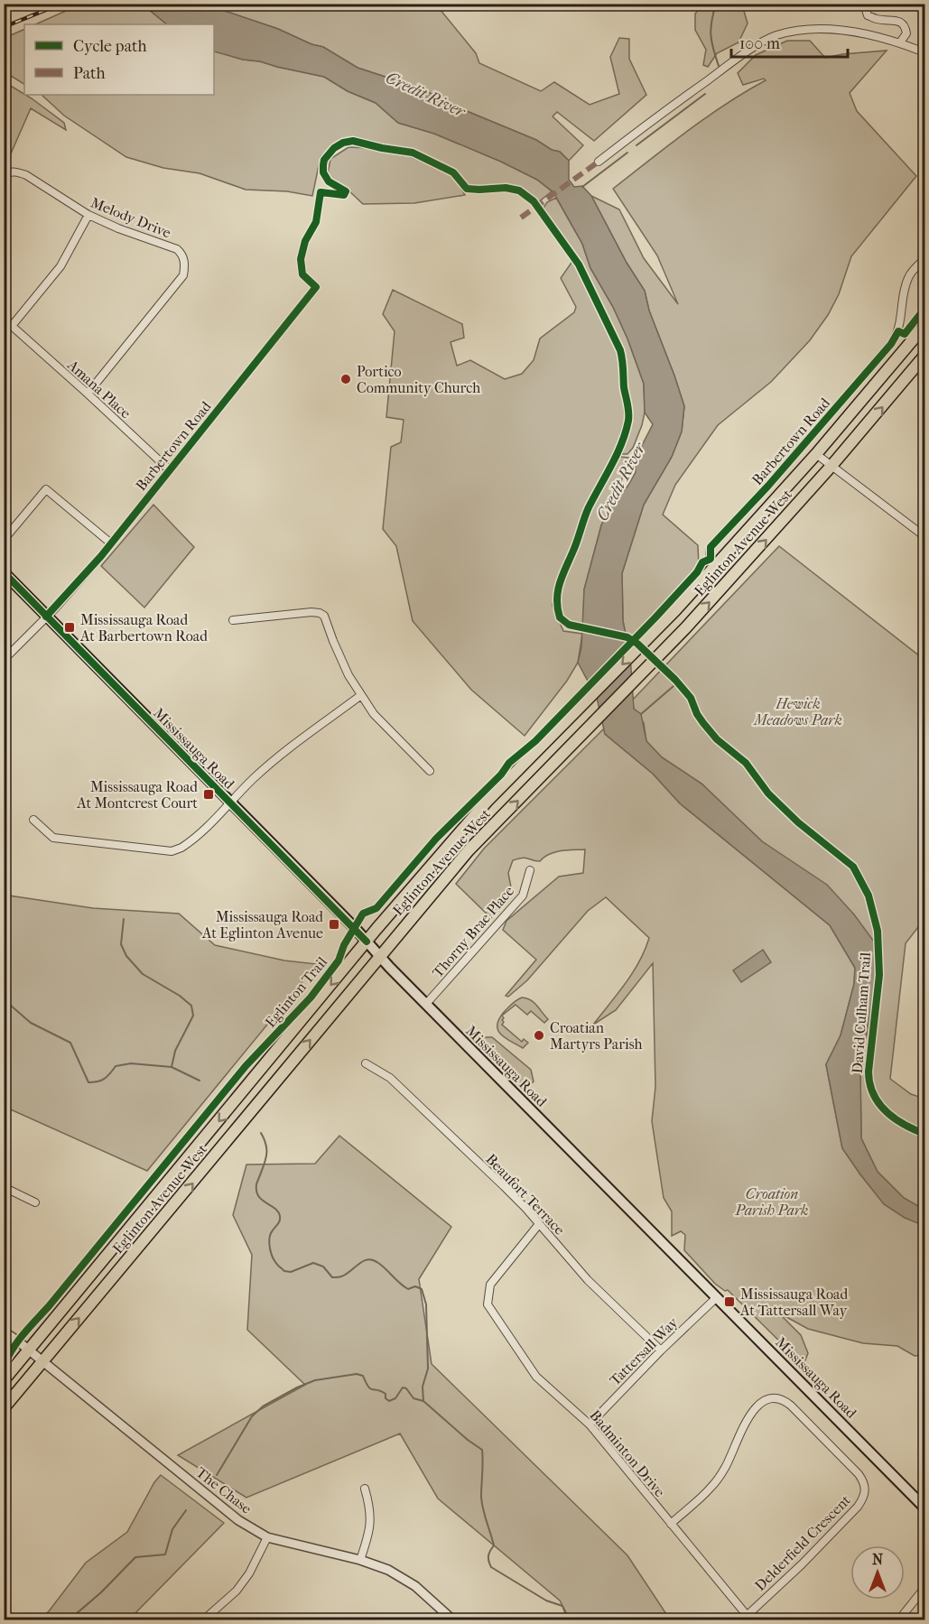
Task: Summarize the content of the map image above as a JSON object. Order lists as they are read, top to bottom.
{
  "streets": {
    "main road": ["Eglinton Avenue West", "Mississauga Road"],
    "street": [
      "Melody Drive",
      "Amana Place",
      "Barbertown Road",
      "Thorny Brae Place",
      "Beaufort Terrace",
      "Tattersall Way",
      "Badminton Drive",
      "The Chase",
      "Delderfield Crescent"
    ],
    "cycle path": ["Eglinton Trail", "David Culham Trail"]
  },
  "crossings": [
    ["Melody Drive", "Amana Place"],
    ["Amana Place", "Barbertown Road"],
    ["Barbertown Road", "Eglinton Avenue West"],
    ["Barbertown Road", "Mississauga Road"],
    ["Eglinton Avenue West", "Mississauga Road"],
    ["Eglinton Avenue West", "The Chase"],
    ["Mississauga Road", "Thorny Brae Place"],
    ["Mississauga Road", "Tattersall Way"],
    ["Beaufort Terrace", "Tattersall Way"],
    ["Beaufort Terrace", "Badminton Drive"],
    ["Tattersall Way", "Badminton Drive"],
    ["Badminton Drive", "Delderfield Crescent"]
  ],
  "water": ["Credit River"],
  "parks": ["Hewick Meadows Park", "Croation Parish Park"],
  "places": {
    "other": ["Portico Community Church", "Croatian Martyrs Parish"],
    "transit": [
      "Mississauga Road At Barbertown Road",
      "Mississauga Road At Montcrest Court",
      "Mississauga Road At Eglinton Avenue",
      "Mississauga Road At Tattersall Way"
    ]
  },
  "legend": ["Cycle path", "Path"],
  "scale_bar": "100 m",
  "north": "top"
}
